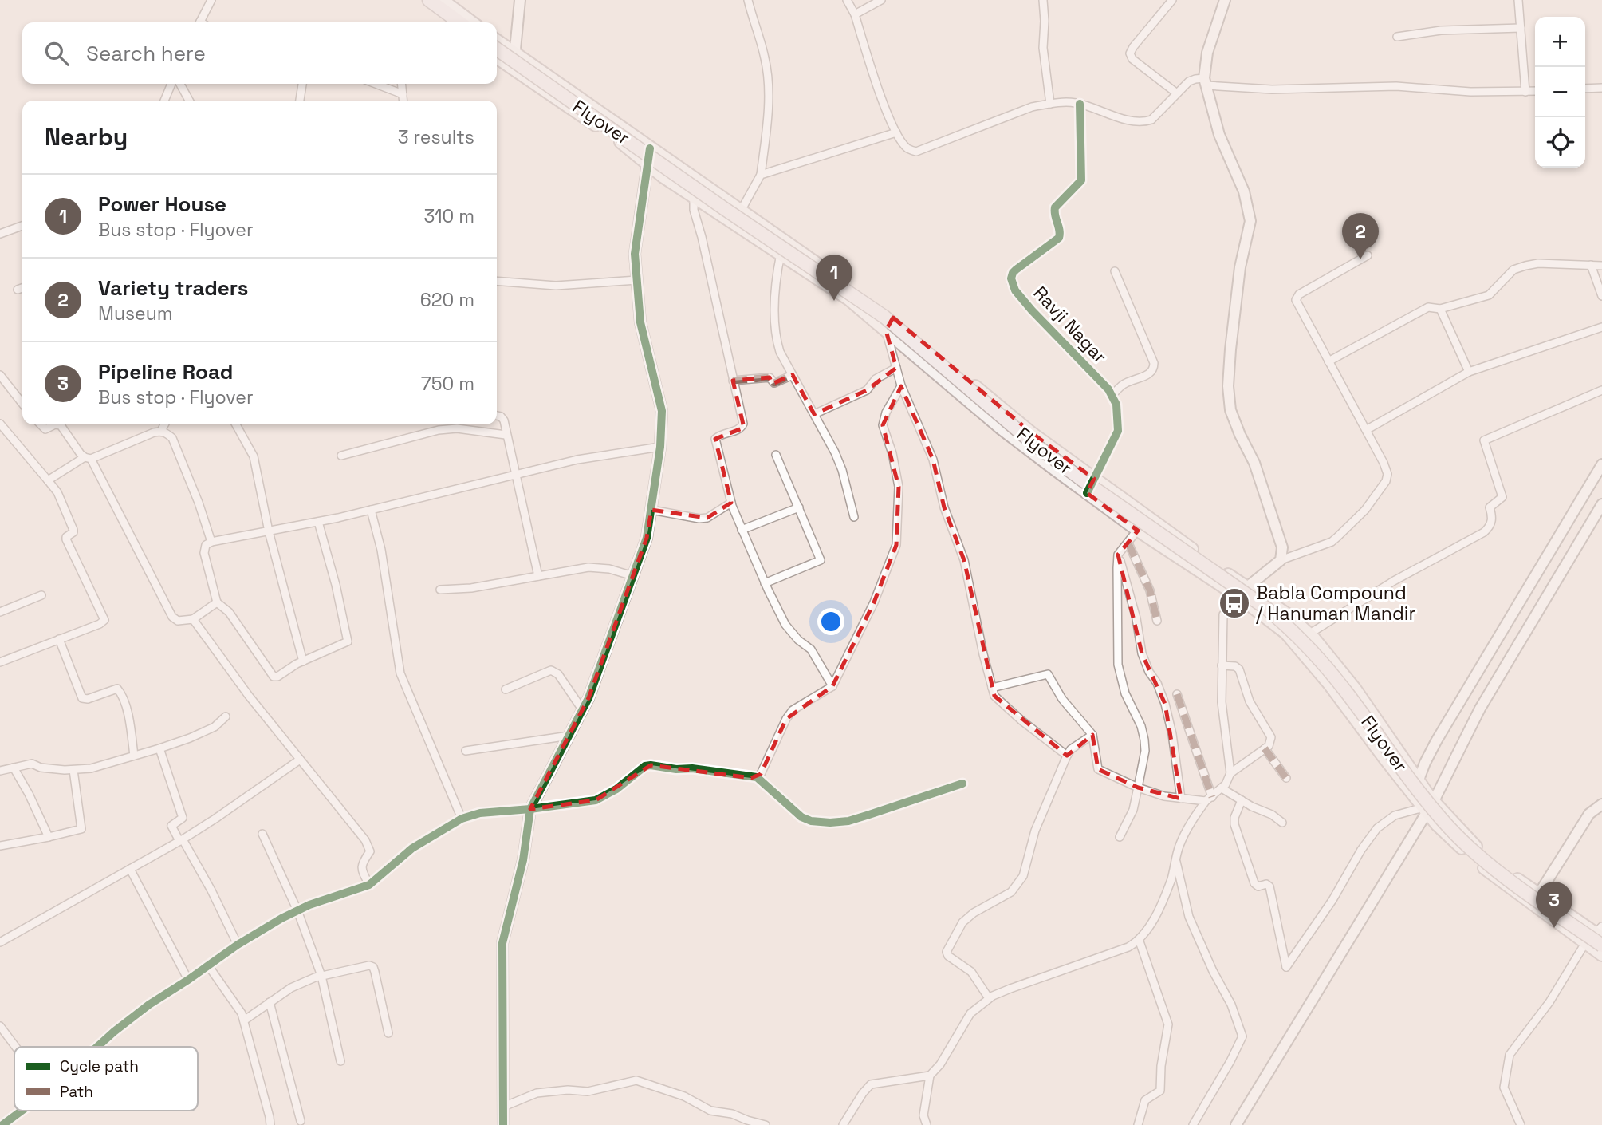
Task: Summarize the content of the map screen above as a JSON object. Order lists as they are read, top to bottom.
{
  "streets": {
    "highway": ["Flyover"],
    "street": ["Ravji Nagar"]
  },
  "places": {
    "bus stop": ["Babla Compound / Hanuman Mandir"]
  },
  "legend": ["Cycle path", "Path"],
  "page": {
    "map_buttons": ["+", "−"],
    "search": "Search here",
    "heading": ["Nearby", "3 results"],
    "list": [
      {
        "mark": "1",
        "name": "Power House",
        "note": "Bus stop · Flyover",
        "value": "310 m"
      },
      {
        "mark": "2",
        "name": "Variety traders",
        "note": "Museum",
        "value": "620 m"
      },
      {
        "mark": "3",
        "name": "Pipeline Road",
        "note": "Bus stop · Flyover",
        "value": "750 m"
      }
    ],
    "pins": ["2", "1", "3"]
  }
}
